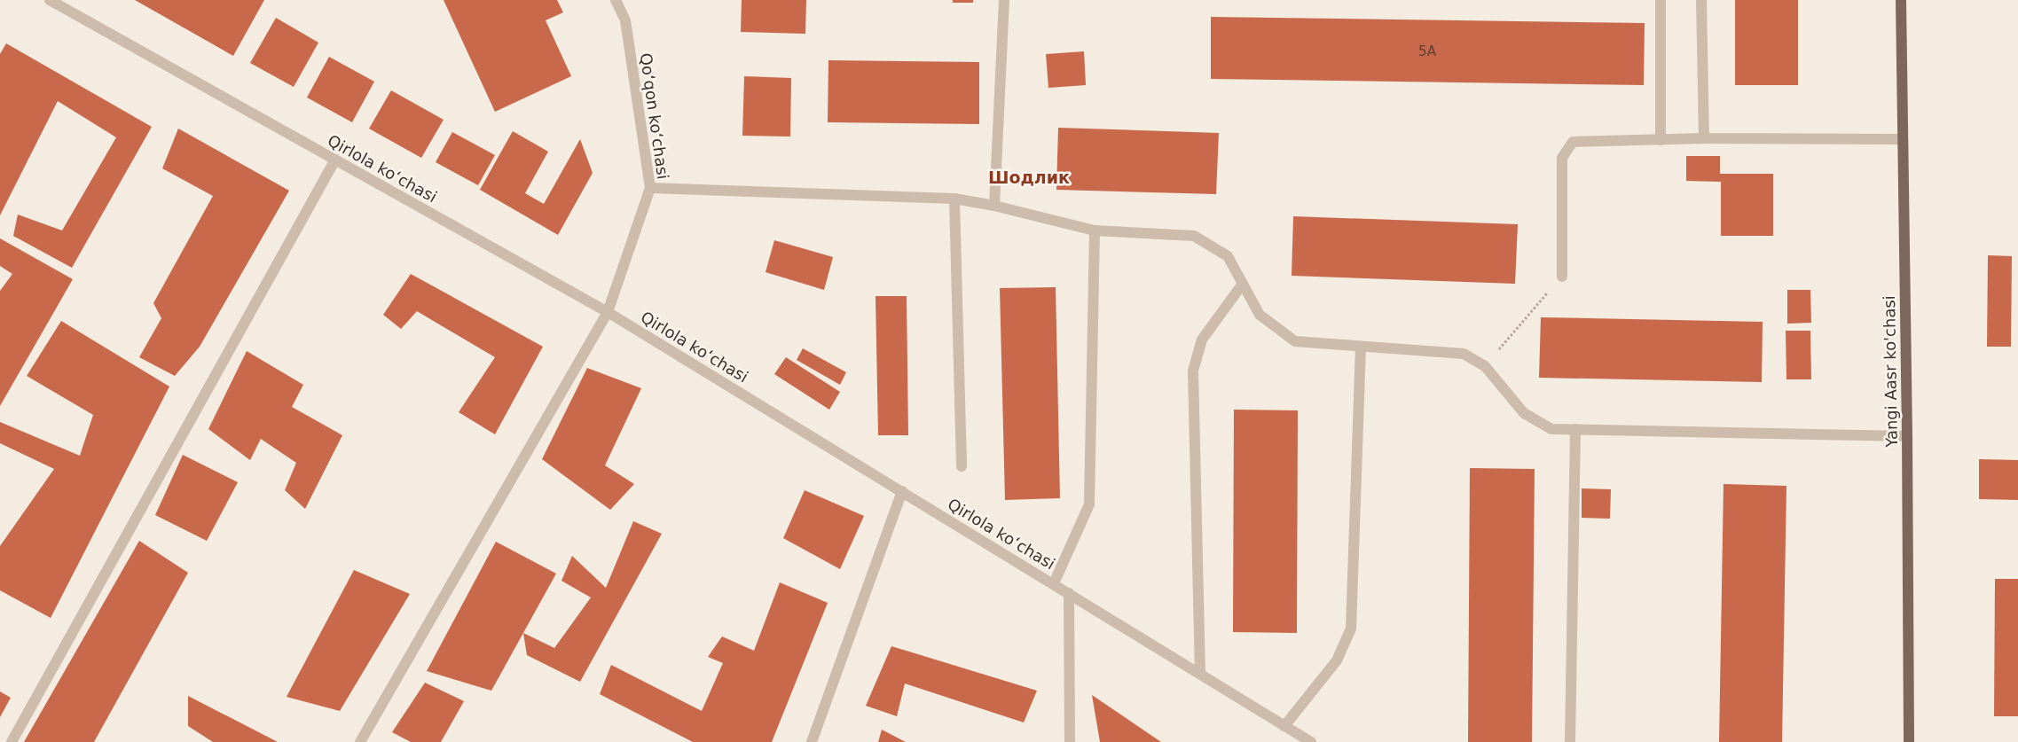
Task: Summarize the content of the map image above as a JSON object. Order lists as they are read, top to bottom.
{
  "streets": {
    "main road": ["Yangi Aasr ko'chasi"],
    "street": ["Qoʻqon koʻchasi", "Qirlola koʻchasi"]
  },
  "crossings": [
    ["Qoʻqon koʻchasi", "Qirlola koʻchasi"]
  ],
  "districts": ["Шодлик"],
  "house_numbers": ["5A"]
}
